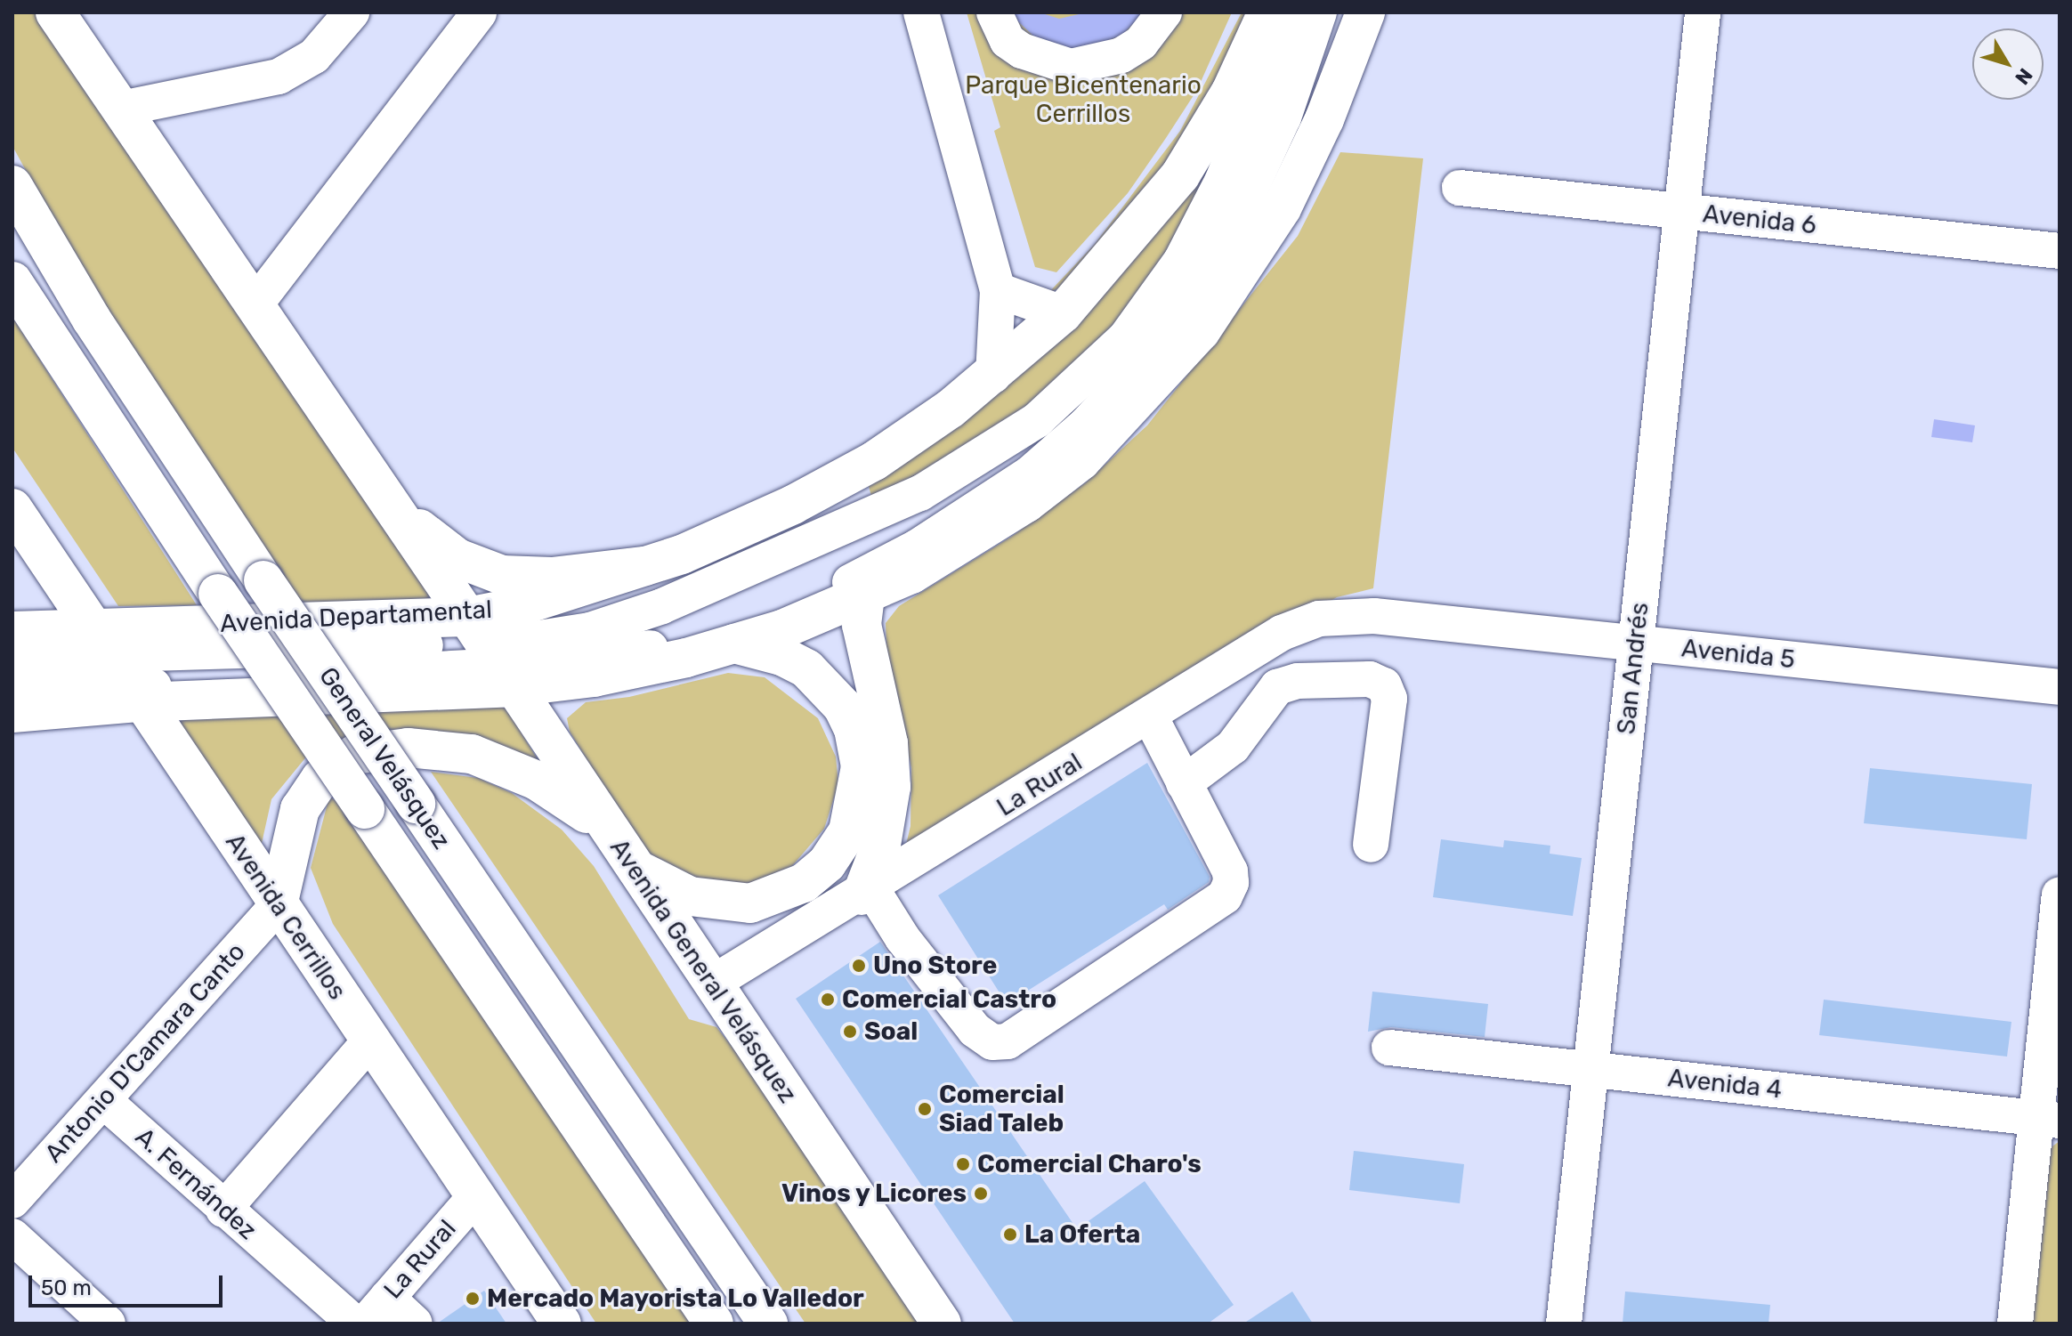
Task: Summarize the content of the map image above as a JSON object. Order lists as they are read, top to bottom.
{
  "streets": {
    "main road": [
      "Avenida Departamental",
      "General Velásquez",
      "Avenida Cerrillos",
      "Avenida General Velásquez"
    ],
    "street": [
      "Avenida 6",
      "Avenida 5",
      "San Andrés",
      "La Rural",
      "Antonio D'Camara Canto",
      "Avenida 4",
      "A. Fernández"
    ]
  },
  "crossings": [
    ["Avenida 6", "San Andrés"],
    ["Avenida Departamental", "Avenida Cerrillos"],
    ["Avenida Departamental", "Avenida General Velásquez"],
    ["Avenida 5", "San Andrés"],
    ["Avenida 5", "La Rural"],
    ["San Andrés", "Avenida 4"],
    ["La Rural", "Avenida Cerrillos"],
    ["La Rural", "Avenida General Velásquez"],
    ["Avenida Cerrillos", "Antonio D'Camara Canto"],
    ["Antonio D'Camara Canto", "A. Fernández"]
  ],
  "parks": ["Parque Bicentenario Cerrillos"],
  "places": [
    "Uno Store",
    "Comercial Castro",
    "Soal",
    "Comercial Siad Taleb",
    "Comercial Charo's",
    "Vinos y Licores",
    "La Oferta",
    "Mercado Mayorista Lo Valledor"
  ],
  "scale_bar": "50 m",
  "north": "bottom right"
}
